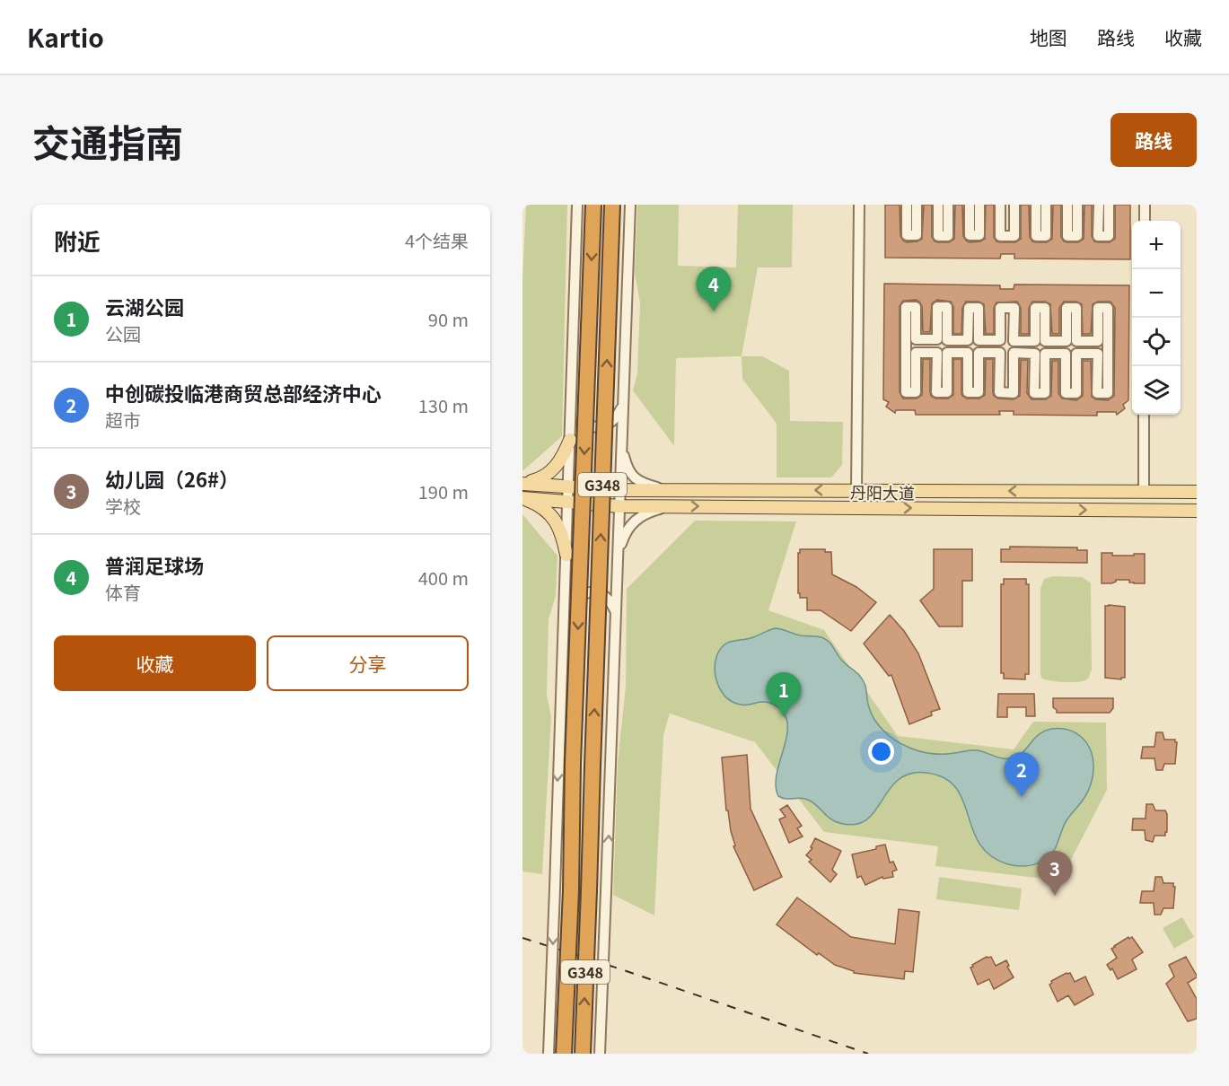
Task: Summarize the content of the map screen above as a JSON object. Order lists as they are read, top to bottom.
{
  "streets": {
    "highway": ["G348"],
    "main road": ["丹阳大道"]
  },
  "page": {
    "header": "Kartio",
    "nav": ["地图", "路线", "收藏"],
    "title": "交通指南",
    "buttons": [
      "路线",
      ["收藏", "分享"]
    ],
    "heading": ["附近", "4个结果"],
    "map_buttons": ["+", "−"],
    "pins": [
      "4",
      "1",
      "2",
      "3"
    ],
    "list": [
      {
        "mark": "1",
        "name": "云湖公园",
        "note": "公园",
        "value": "90 m"
      },
      {
        "mark": "2",
        "name": "中创碳投临港商贸总部经济中心",
        "note": "超市",
        "value": "130 m"
      },
      {
        "mark": "3",
        "name": "幼儿园（26#）",
        "note": "学校",
        "value": "190 m"
      },
      {
        "mark": "4",
        "name": "普润足球场",
        "note": "体育",
        "value": "400 m"
      }
    ]
  }
}
